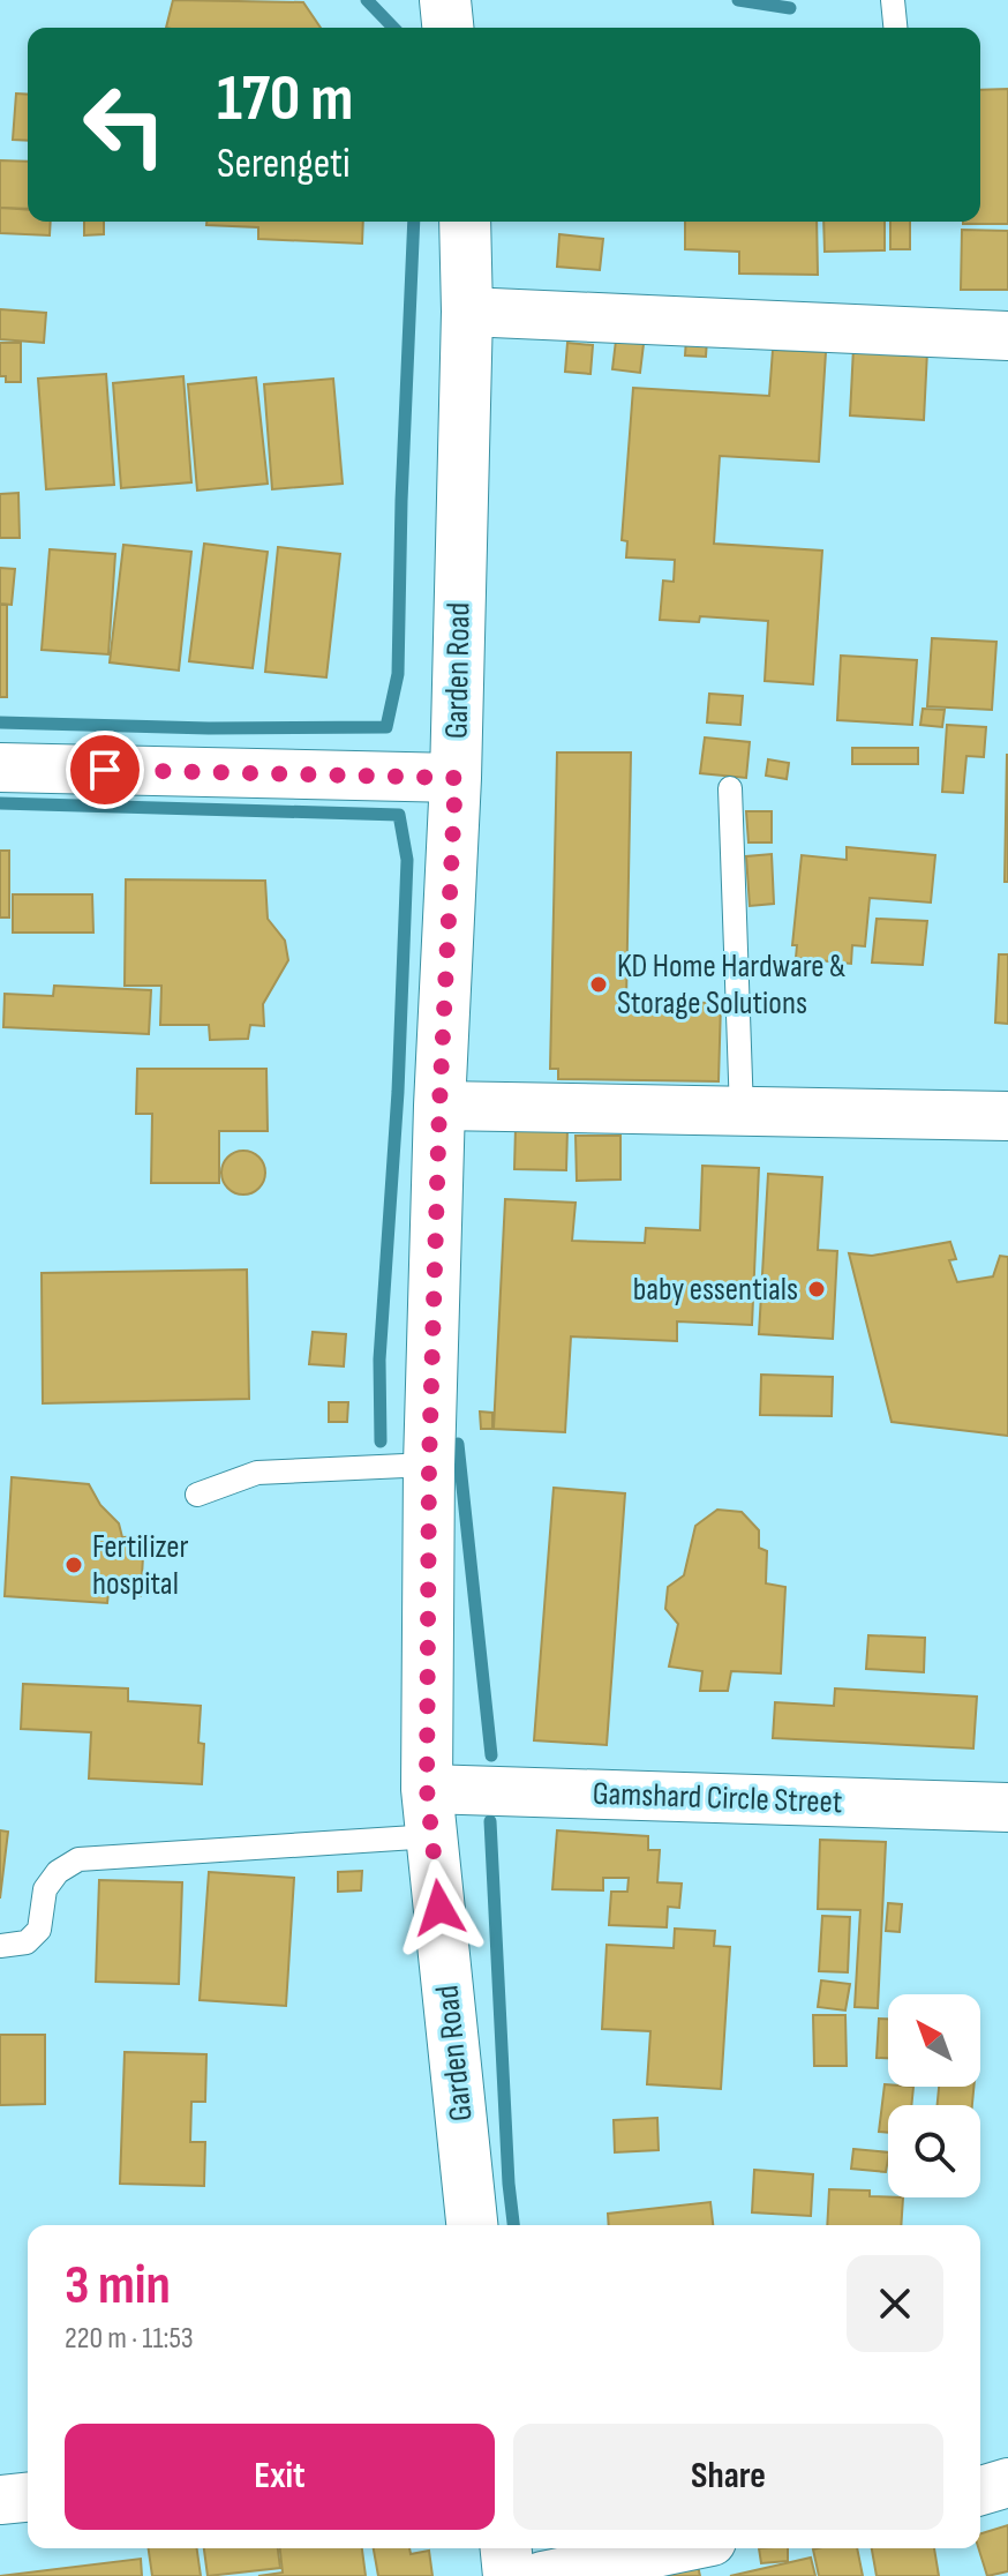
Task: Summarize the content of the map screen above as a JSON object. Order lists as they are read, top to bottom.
{
  "streets": {
    "street": ["Garden Road", "Gamshard Circle Street"]
  },
  "crossings": [
    ["Garden Road", "Gamshard Circle Street"]
  ],
  "places": ["KD Home Hardware & Storage Solutions", "baby essentials", "Fertilizer hospital"],
  "north": "top left",
  "page": {
    "turn": ["170 m", "Serengeti"],
    "heading": ["3 min", "220 m · 11:53"],
    "buttons": ["Exit", "Share"]
  }
}
